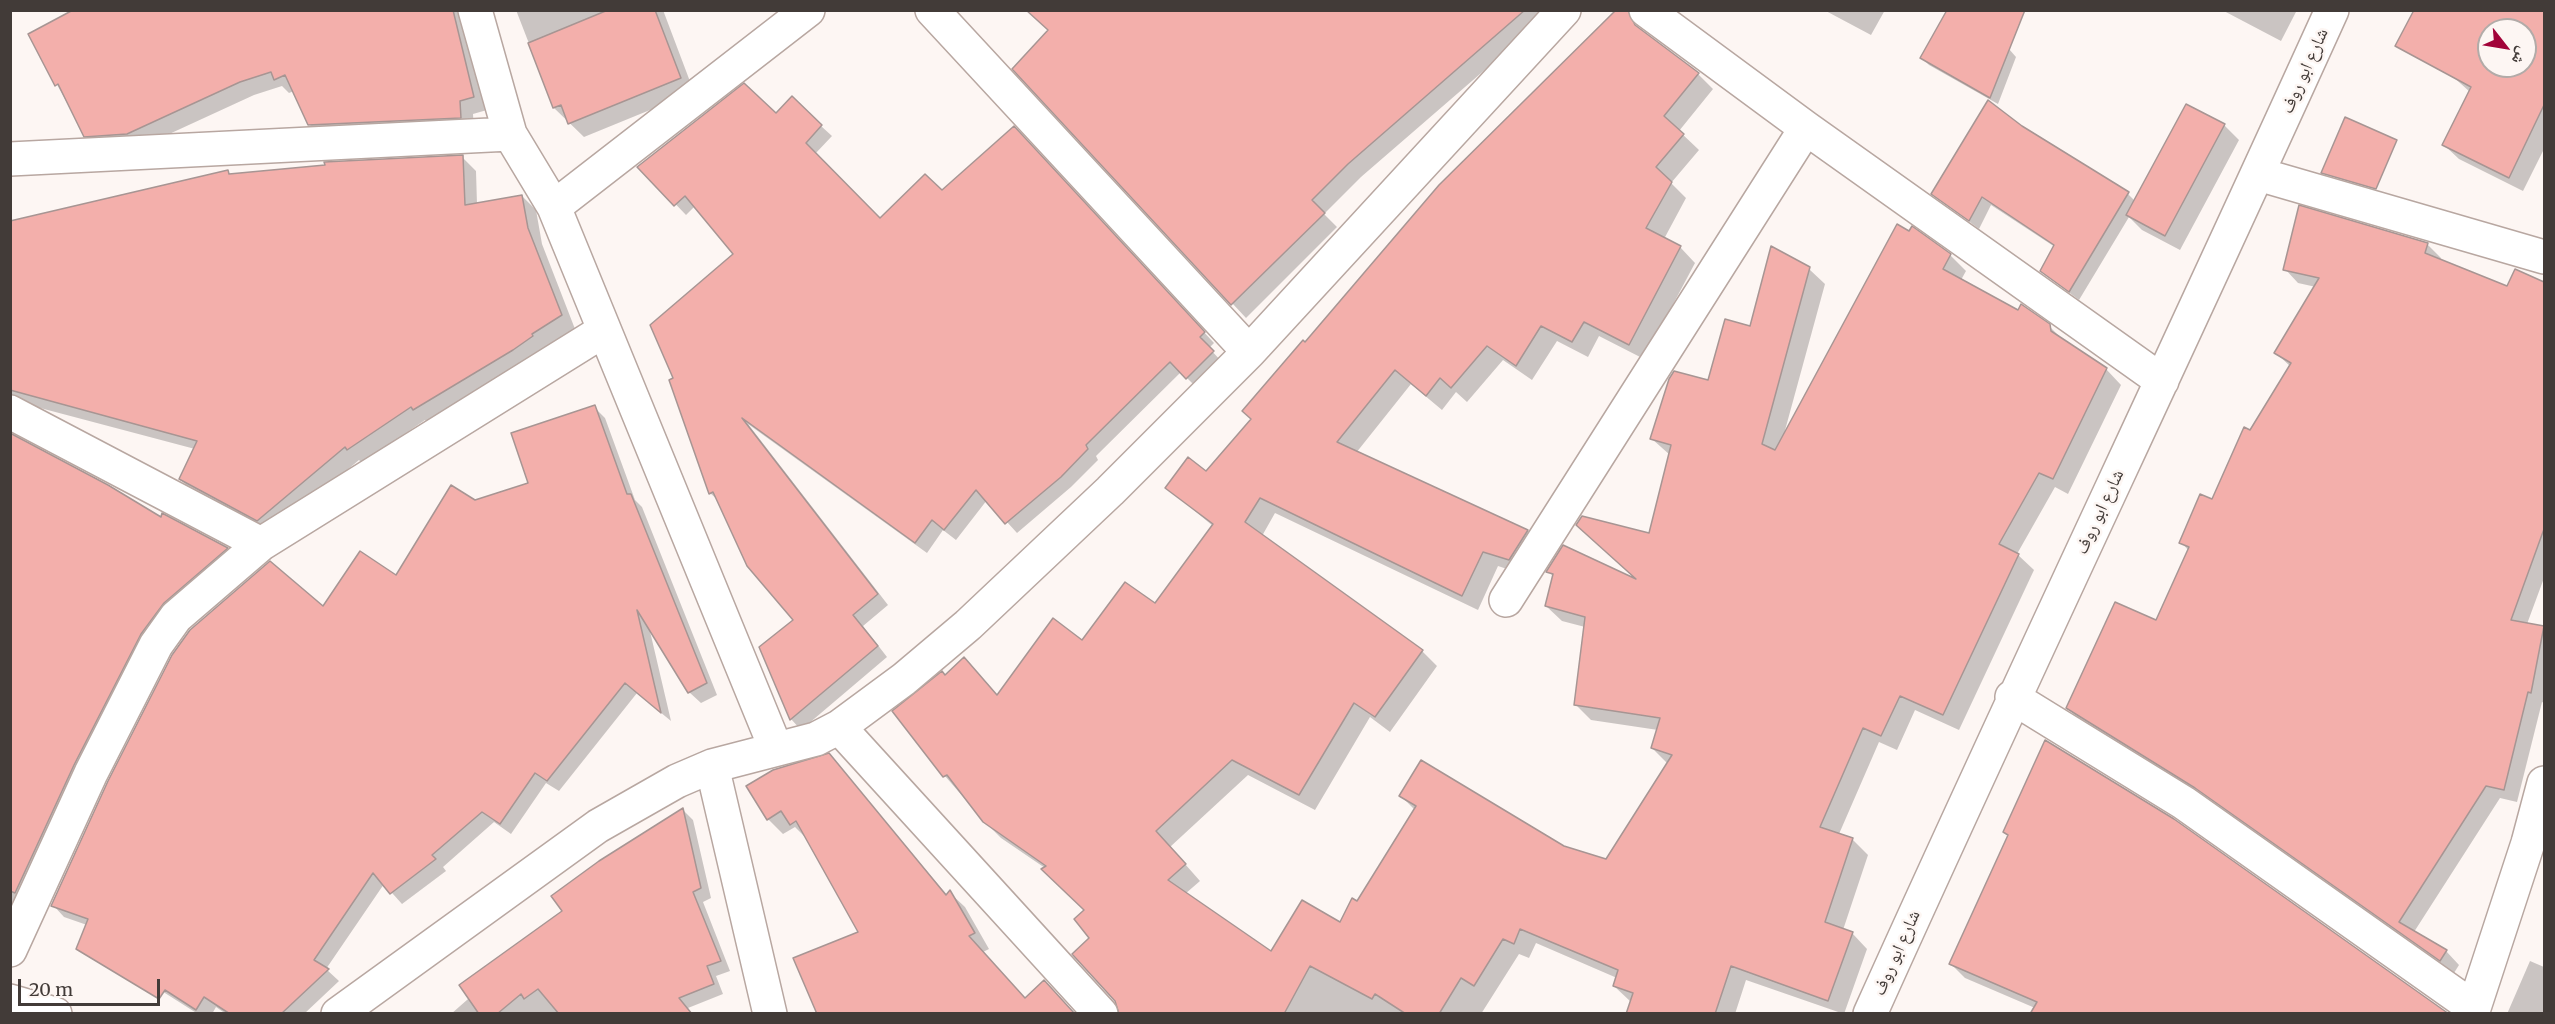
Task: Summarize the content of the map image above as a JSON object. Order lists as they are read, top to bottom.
{
  "streets": {
    "street": ["شارع ابو روف"]
  },
  "scale_bar": "20 m",
  "north": "bottom right"
}
